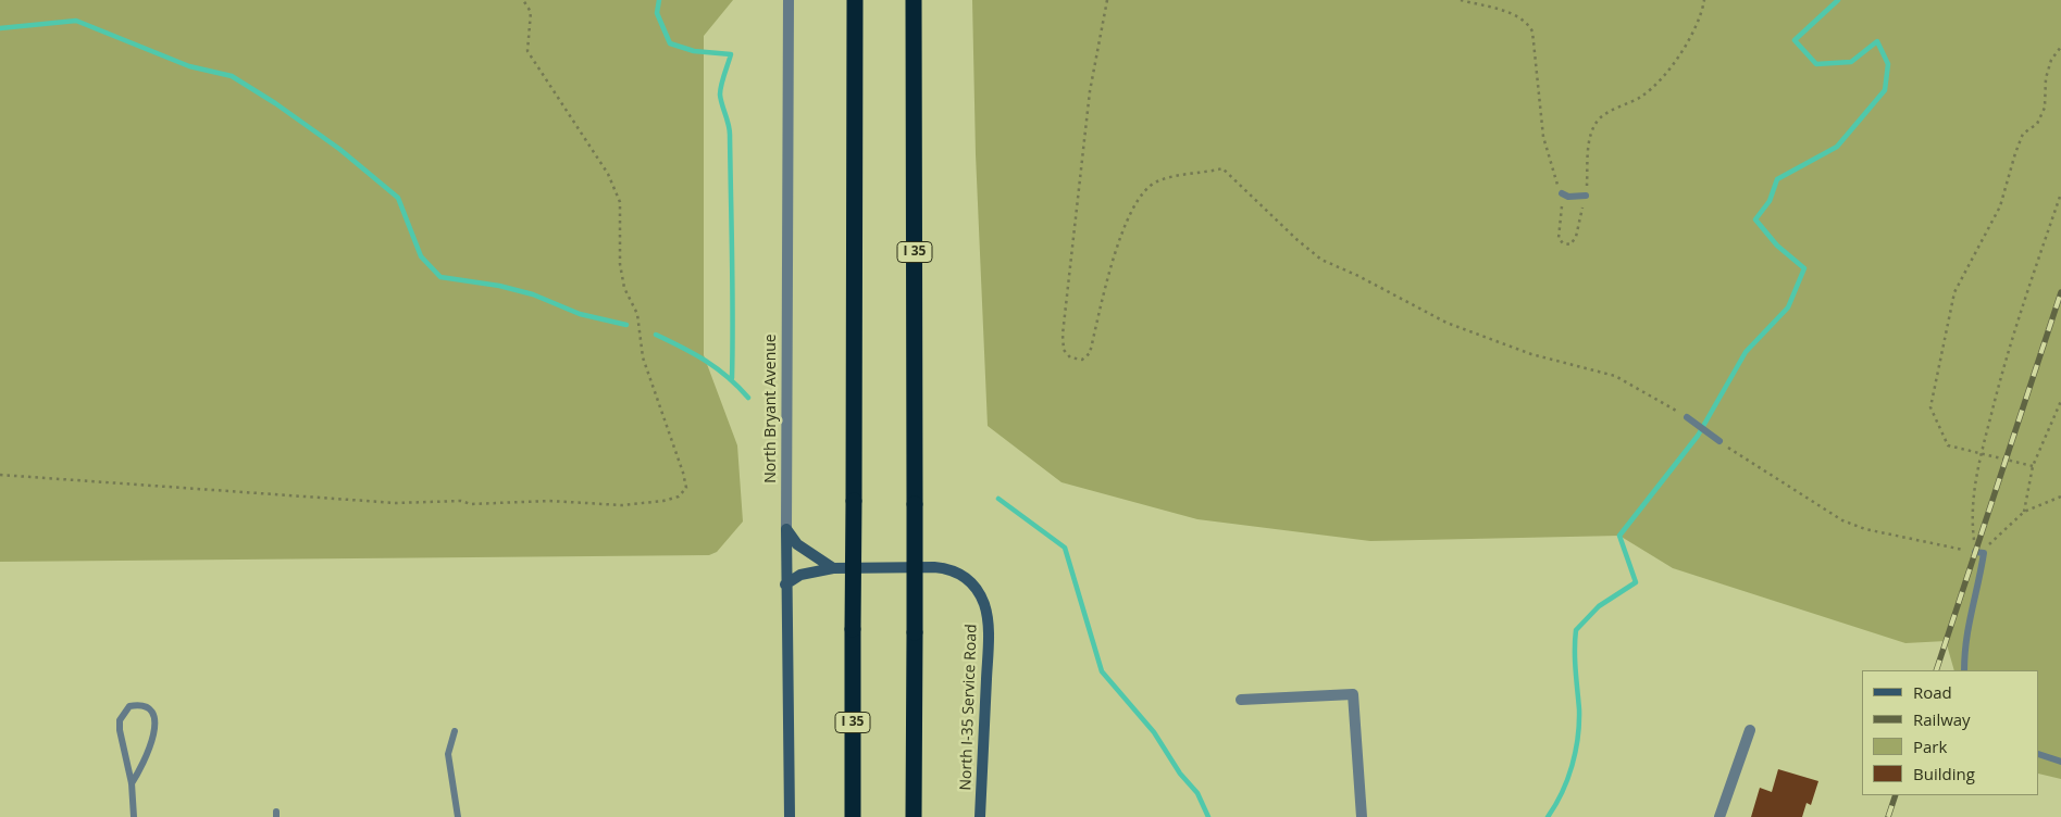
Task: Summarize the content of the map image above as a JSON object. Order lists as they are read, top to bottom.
{
  "streets": {
    "highway": ["I 35"],
    "main road": ["North Bryant Avenue", "North I-35 Service Road"]
  },
  "crossings": [
    ["North Bryant Avenue", "North I-35 Service Road"]
  ],
  "legend": [
    "Road",
    "Railway",
    "Park",
    "Building"
  ]
}
